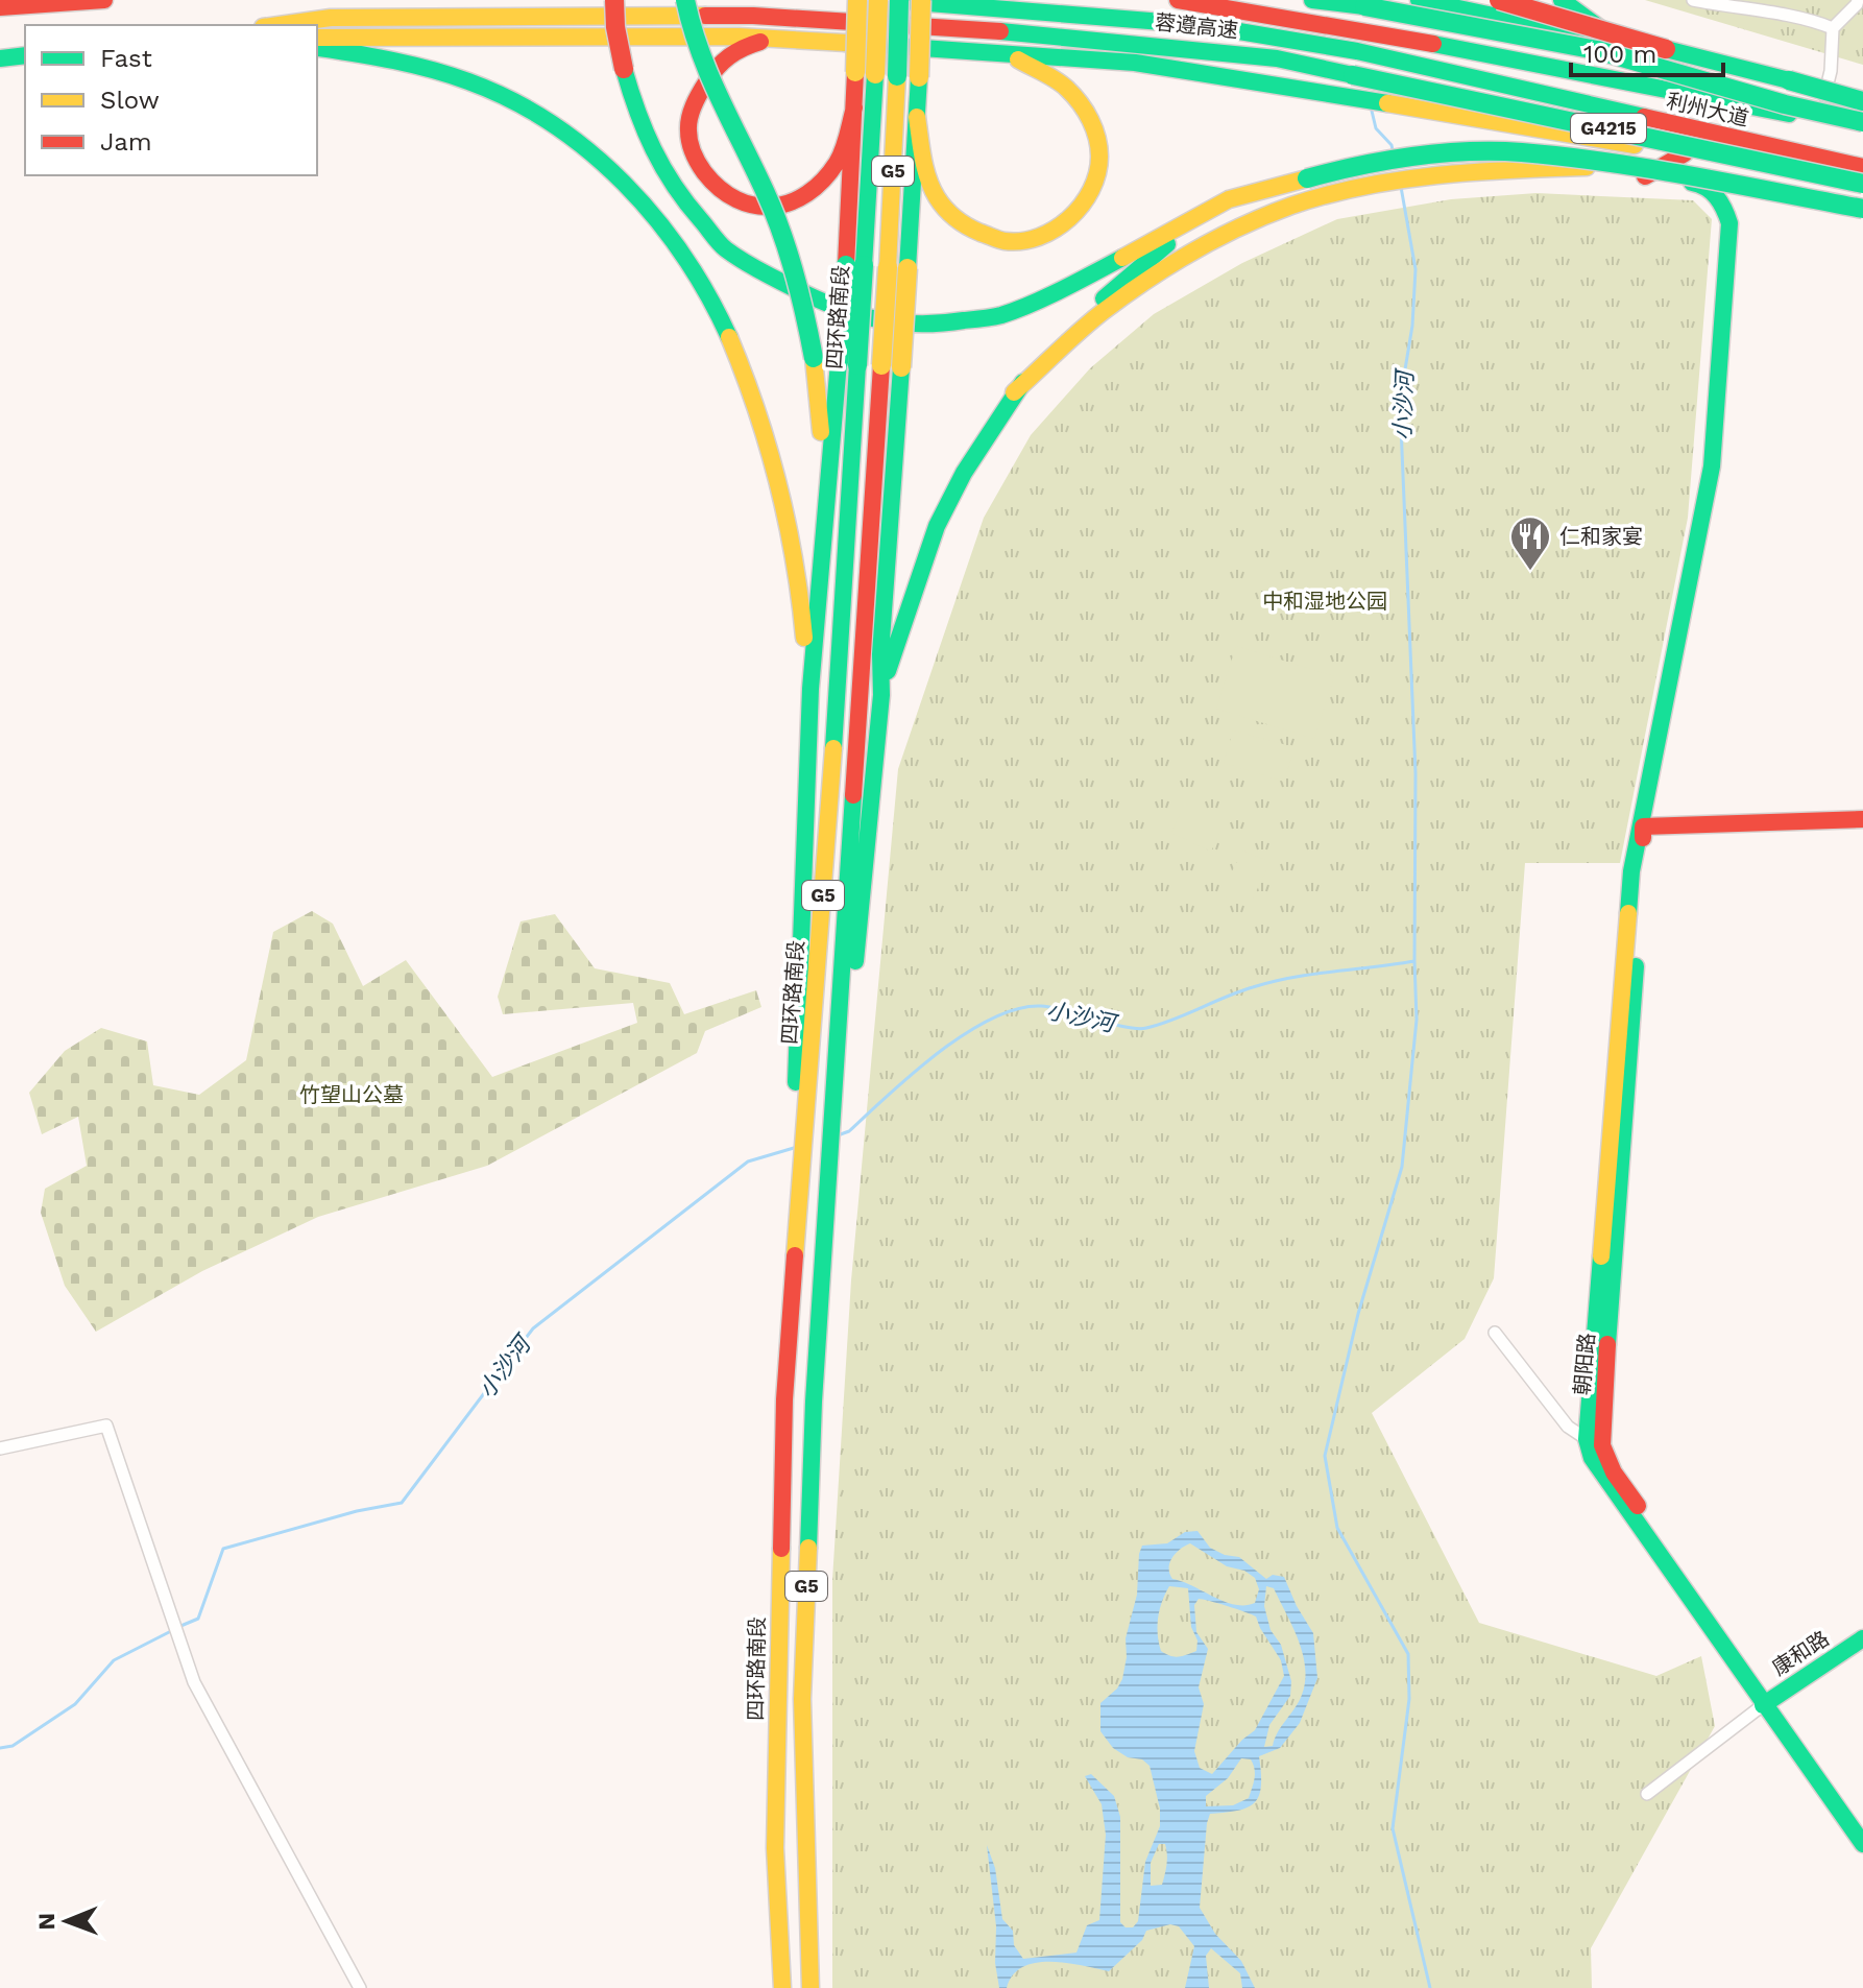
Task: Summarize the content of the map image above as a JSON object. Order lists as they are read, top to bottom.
{
  "streets": {
    "main road": [
      "蓉遵高速",
      "利州大道",
      "G4215",
      "G5",
      "四环路南段",
      "朝阳路",
      "康和路"
    ]
  },
  "crossings": [
    ["利州大道", "四环路南段"],
    ["朝阳路", "康和路"]
  ],
  "water": ["小沙河"],
  "parks": ["中和湿地公园", "竹望山公墓"],
  "places": {
    "restaurant": ["仁和家宴"]
  },
  "legend": ["Fast", "Slow", "Jam"],
  "scale_bar": "100 m",
  "north": "left"
}
